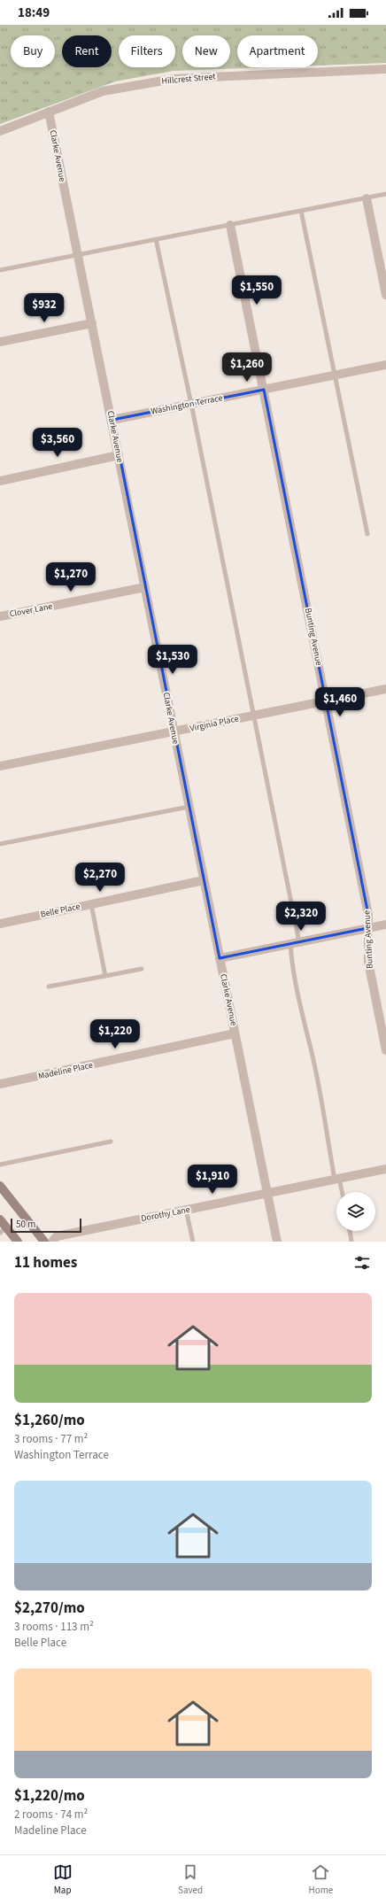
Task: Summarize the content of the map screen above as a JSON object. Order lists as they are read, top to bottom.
{
  "streets": {
    "street": [
      "Hillcrest Street",
      "Clarke Avenue",
      "Washington Terrace",
      "Clover Lane",
      "Bunting Avenue",
      "Virginia Place",
      "Belle Place",
      "Madeline Place",
      "Dorothy Lane"
    ]
  },
  "crossings": [
    ["Hillcrest Street", "Clarke Avenue"],
    ["Clarke Avenue", "Washington Terrace"],
    ["Clarke Avenue", "Clover Lane"],
    ["Clarke Avenue", "Virginia Place"],
    ["Clarke Avenue", "Belle Place"],
    ["Clarke Avenue", "Madeline Place"],
    ["Clarke Avenue", "Dorothy Lane"],
    ["Washington Terrace", "Bunting Avenue"],
    ["Bunting Avenue", "Virginia Place"]
  ],
  "scale_bar": "50 m",
  "page": {
    "status": "18:49",
    "chip": [
      "Buy",
      "Rent",
      "Filters",
      "New",
      "Apartment"
    ],
    "price": [
      "$1,550",
      "$932",
      "$1,260",
      "$3,560",
      "$1,270",
      "$1,530",
      "$1,460",
      "$2,270",
      "$2,320",
      "$1,220",
      "$1,910"
    ],
    "scale": "50 m",
    "heading": "11 homes",
    "list": [
      {
        "name": "$1,260/mo",
        "note": "3 rooms · 77 m² · Washington Terrace"
      },
      {
        "name": "$2,270/mo",
        "note": "3 rooms · 113 m² · Belle Place"
      },
      {
        "name": "$1,220/mo",
        "note": "2 rooms · 74 m² · Madeline Place"
      }
    ],
    "tabs": ["Map", "Saved", "Home"]
  }
}
